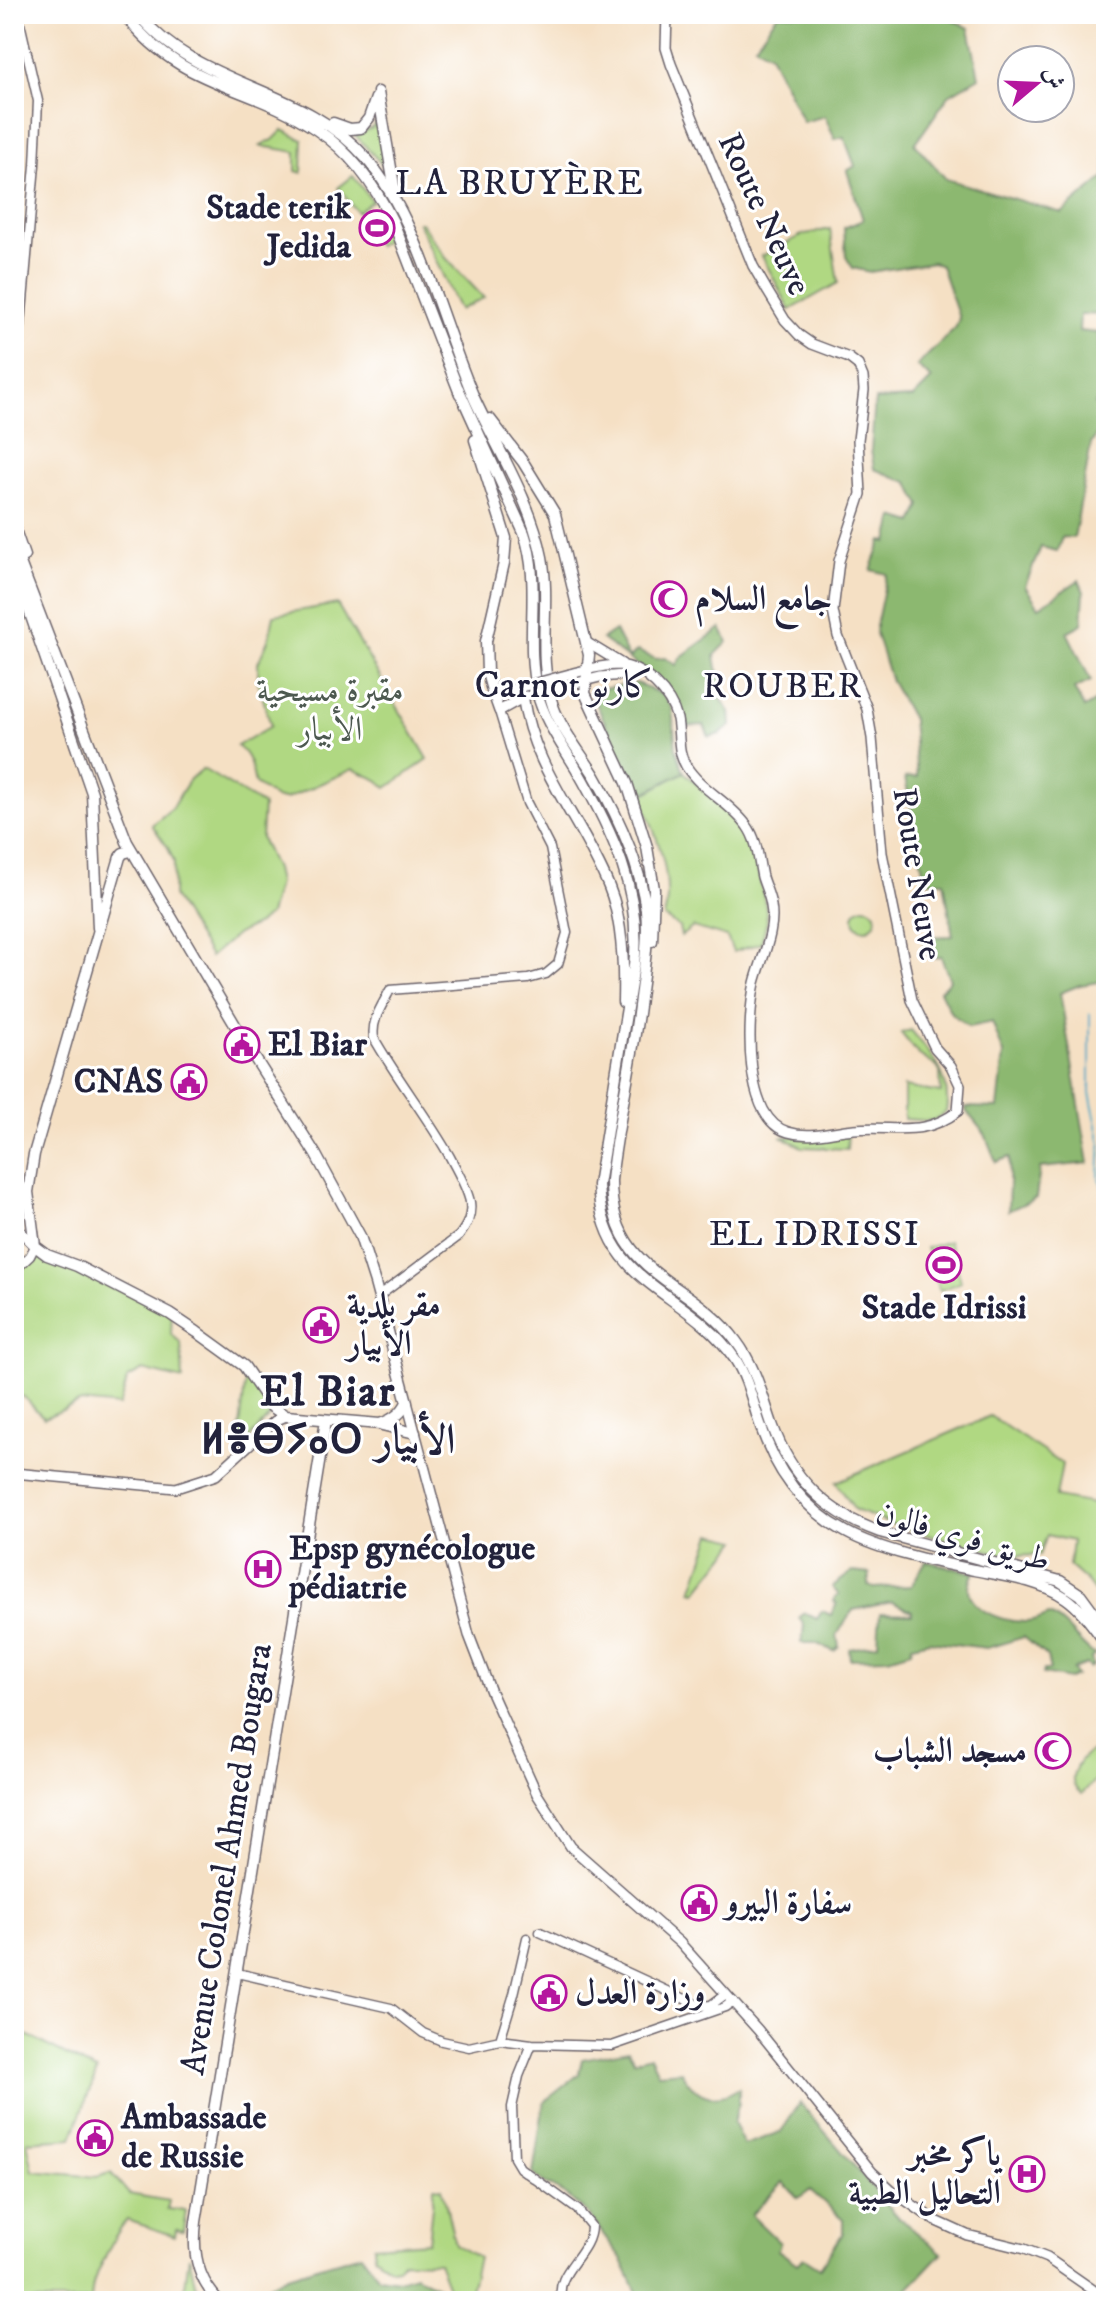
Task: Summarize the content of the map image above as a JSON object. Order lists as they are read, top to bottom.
{
  "streets": {
    "main road": ["Route Neuve", "طريق فري فالون", "Avenue Colonel Ahmed Bougara"]
  },
  "districts": [
    "LA BRUYÈRE",
    "Carnot كارنو",
    "ROUBER",
    "EL IDRISSI",
    "El Biar ⵍⴻⴱⵢⴰⵔ الأبيار"
  ],
  "parks": ["مقبرة مسيحية الأبيار"],
  "places": {
    "sports": ["Stade terik Jedida", "Stade Idrissi"],
    "mosque": ["جامع السلام", "مسجد الشباب"],
    "public building": [
      "El Biar",
      "CNAS",
      "مقر بلدية الأبيار",
      "سفارة البيرو",
      "وزارة العدل",
      "Ambassade de Russie"
    ],
    "hospital": ["Epsp gynécologue pédiatrie", "ياكر مخبر التحاليل الطبية"]
  },
  "north": "right"
}
